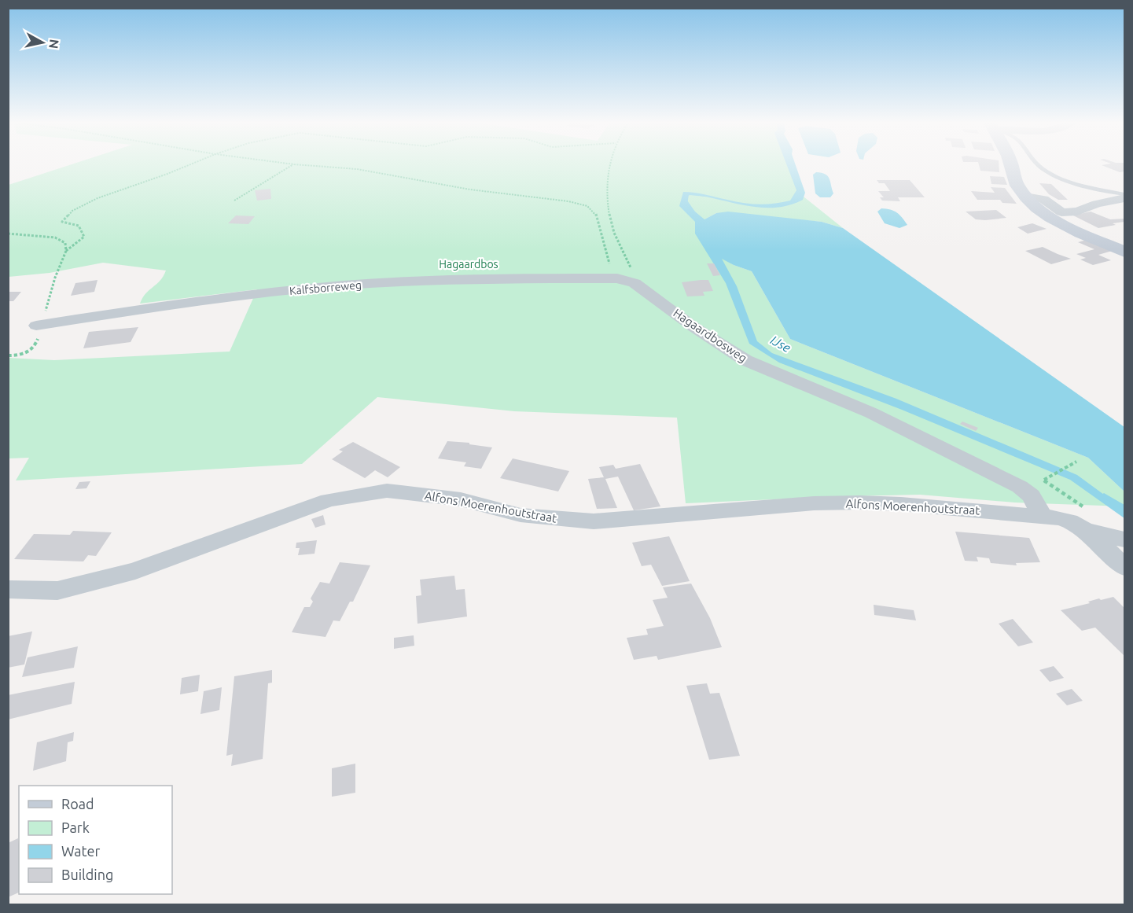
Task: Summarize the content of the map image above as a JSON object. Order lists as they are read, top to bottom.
{
  "streets": {
    "street": ["Kalfsborreweg", "Hagaardbosweg", "Alfons Moerenhoutstraat"]
  },
  "crossings": [
    ["Kalfsborreweg", "Hagaardbosweg"],
    ["Hagaardbosweg", "Alfons Moerenhoutstraat"]
  ],
  "water": ["IJse"],
  "parks": ["Hagaardbos"],
  "legend": [
    "Road",
    "Park",
    "Water",
    "Building"
  ],
  "north": "right"
}
